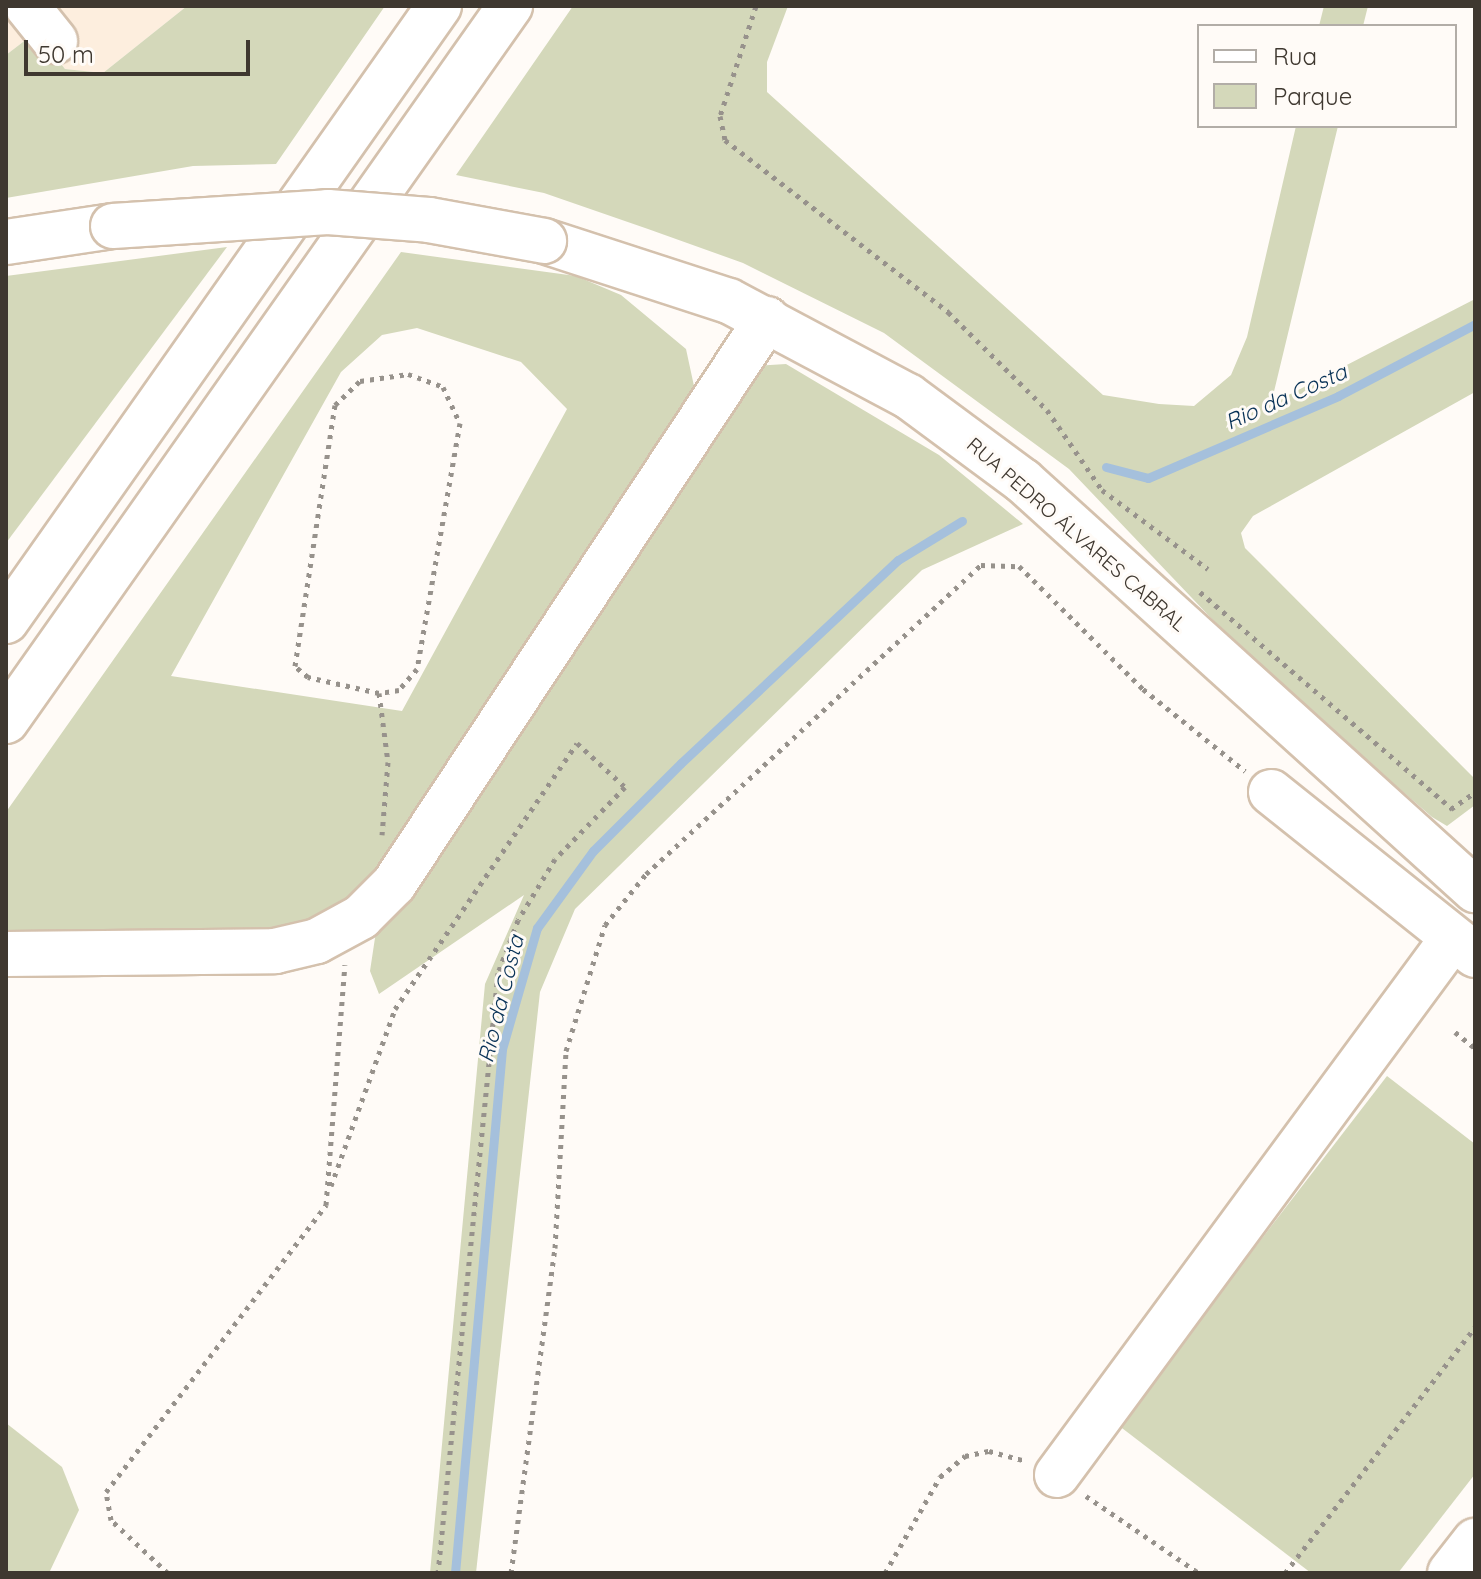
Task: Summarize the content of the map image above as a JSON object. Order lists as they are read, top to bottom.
{
  "streets": {
    "main road": ["RUA PEDRO ÁLVARES CABRAL"]
  },
  "water": ["Rio da Costa"],
  "legend": ["Rua", "Parque"],
  "scale_bar": "50 m"
}
